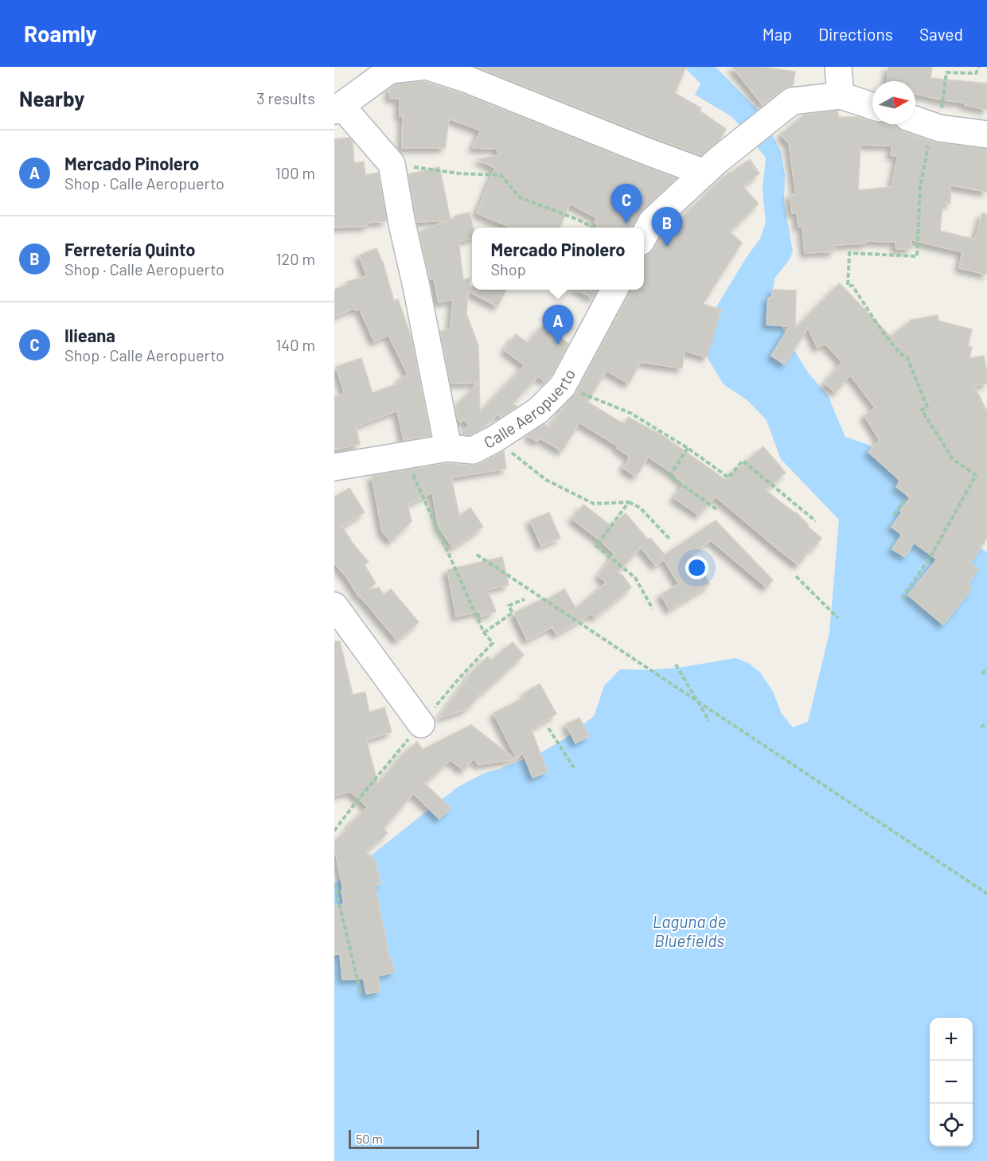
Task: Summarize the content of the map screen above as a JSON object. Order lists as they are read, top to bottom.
{
  "streets": {
    "street": ["Calle Aeropuerto"]
  },
  "water": ["Laguna de Bluefields"],
  "scale_bar": "50 m",
  "north": "right",
  "page": {
    "header": "Roamly",
    "nav": ["Map", "Directions", "Saved"],
    "heading": ["Nearby", "3 results"],
    "list": [
      {
        "mark": "A",
        "name": "Mercado Pinolero",
        "note": "Shop · Calle Aeropuerto",
        "value": "100 m"
      },
      {
        "mark": "B",
        "name": "Ferretería Quinto",
        "note": "Shop · Calle Aeropuerto",
        "value": "120 m"
      },
      {
        "mark": "C",
        "name": "Ilieana",
        "note": "Shop · Calle Aeropuerto",
        "value": "140 m"
      }
    ],
    "pins": ["C", "B", "A"],
    "popup": ["Mercado Pinolero", "Shop"],
    "map_buttons": ["+", "−"],
    "scale": "50 m"
  }
}
